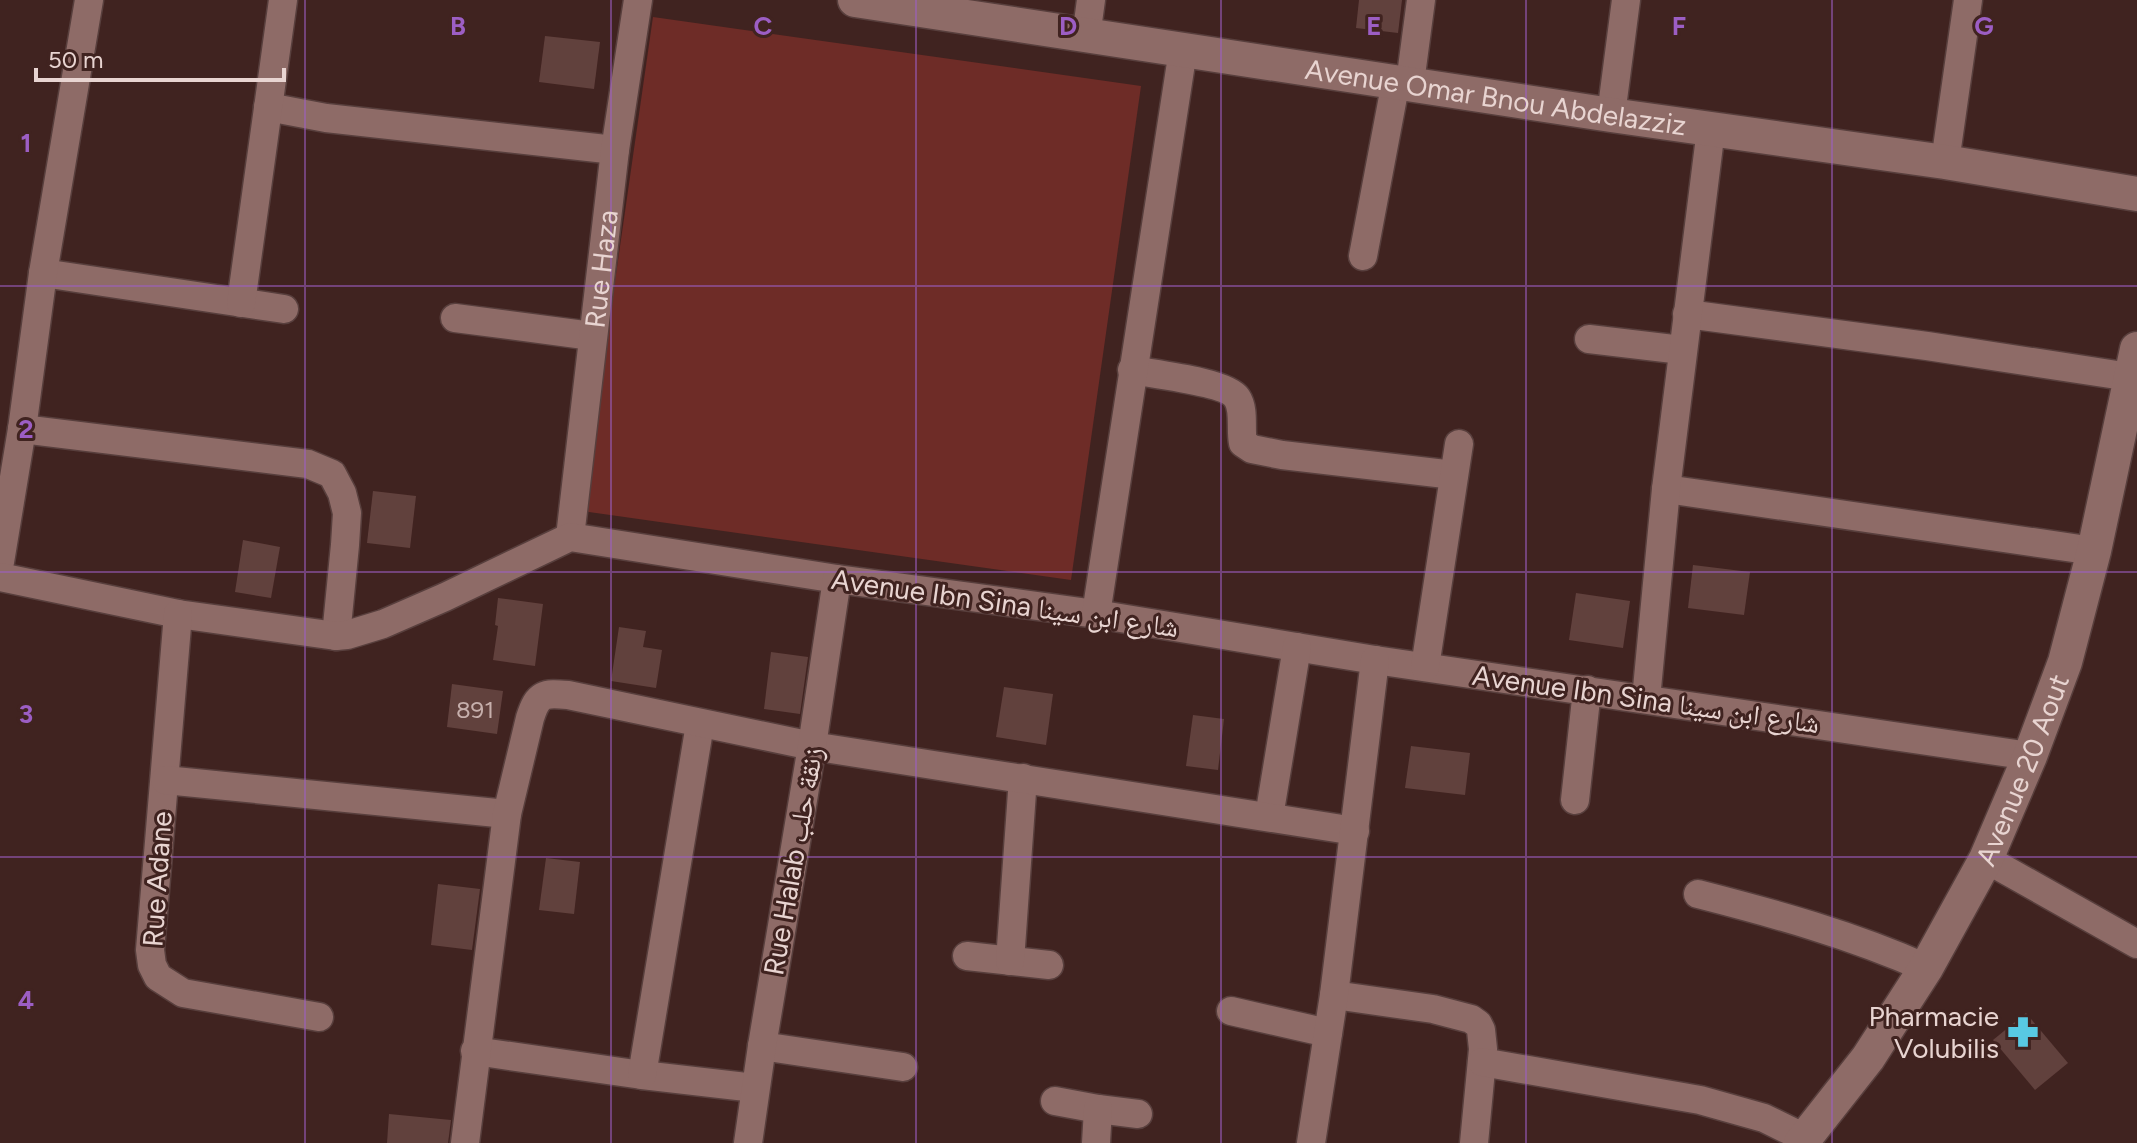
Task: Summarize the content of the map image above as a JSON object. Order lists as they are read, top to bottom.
{
  "streets": {
    "street": [
      "Avenue Omar Bnou Abdelazziz",
      "Rue Haza",
      "Avenue Ibn Sina شارع ابن سينا",
      "Avenue 20 Aout",
      "Rue Halab زنقة حلب",
      "Rue Adane"
    ]
  },
  "crossings": [
    ["Rue Haza", "Avenue Ibn Sina شارع ابن سينا"],
    ["Avenue Ibn Sina شارع ابن سينا", "Avenue 20 Aout"],
    ["Avenue Ibn Sina شارع ابن سينا", "Rue Halab زنقة حلب"]
  ],
  "places": {
    "pharmacy": ["Pharmacie Volubilis"]
  },
  "house_numbers": ["891"],
  "scale_bar": "50 m",
  "grid": {
    "columns": [
      "B",
      "C",
      "D",
      "E",
      "F",
      "G"
    ],
    "rows": [
      "1",
      "2",
      "3",
      "4"
    ]
  }
}
